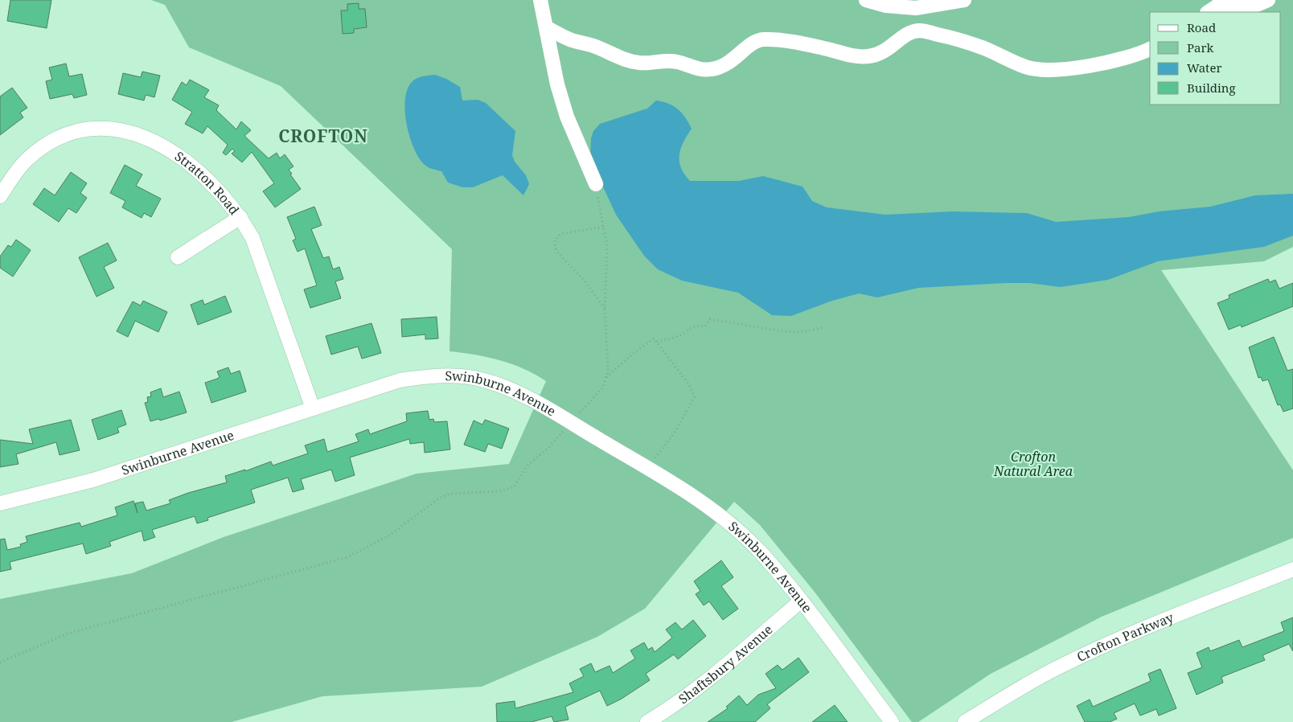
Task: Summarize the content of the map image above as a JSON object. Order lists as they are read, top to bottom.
{
  "streets": {
    "street": [
      "Stratton Road",
      "Swinburne Avenue",
      "Crofton Parkway",
      "Shaftsbury Avenue"
    ]
  },
  "crossings": [
    ["Stratton Road", "Swinburne Avenue"],
    ["Swinburne Avenue", "Shaftsbury Avenue"]
  ],
  "districts": ["CROFTON"],
  "parks": ["Crofton Natural Area"],
  "legend": [
    "Road",
    "Park",
    "Water",
    "Building"
  ]
}
